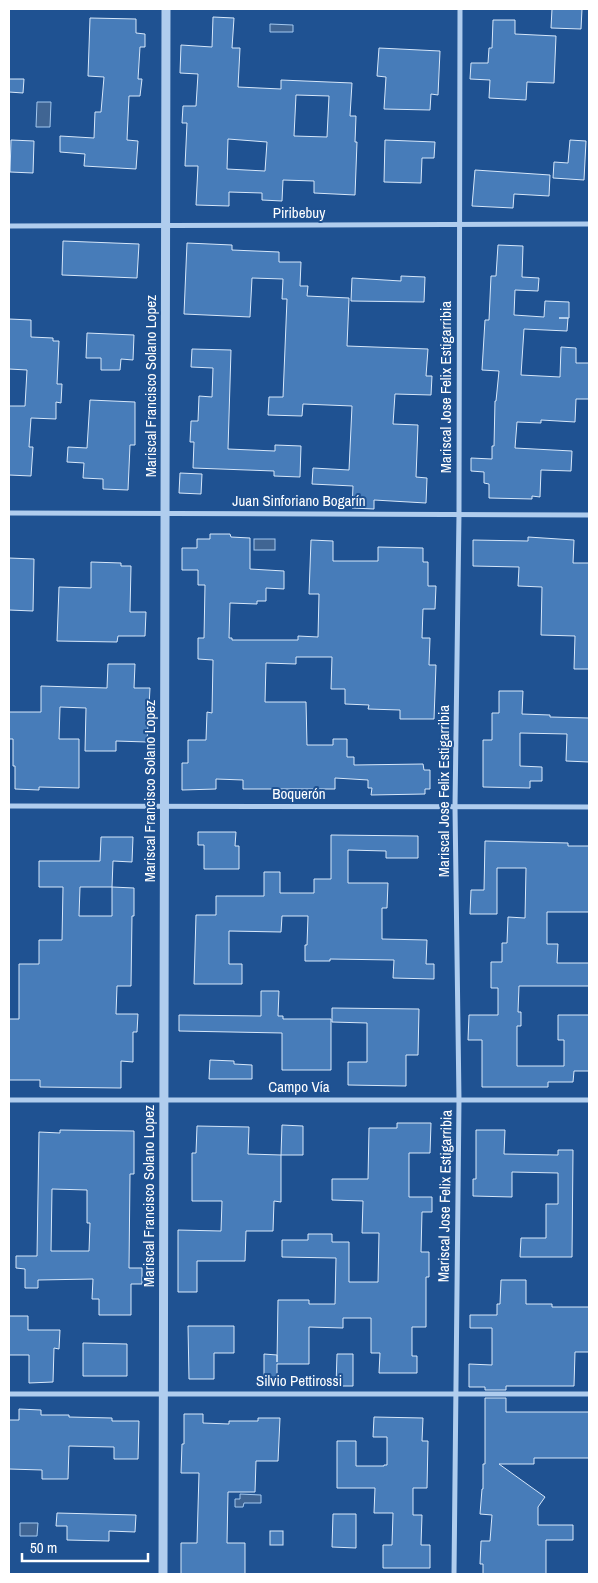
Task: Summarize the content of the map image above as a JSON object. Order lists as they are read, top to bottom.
{
  "streets": {
    "street": [
      "Piribebuy",
      "Mariscal Francisco Solano Lopez",
      "Mariscal Jose Felix Estigarribia",
      "Juan Sinforiano Bogarín",
      "Boquerón",
      "Campo Vía",
      "Silvio Pettirossi"
    ]
  },
  "crossings": [
    ["Piribebuy", "Mariscal Francisco Solano Lopez"],
    ["Piribebuy", "Mariscal Jose Felix Estigarribia"],
    ["Mariscal Francisco Solano Lopez", "Juan Sinforiano Bogarín"],
    ["Mariscal Francisco Solano Lopez", "Boquerón"],
    ["Mariscal Francisco Solano Lopez", "Campo Vía"],
    ["Mariscal Francisco Solano Lopez", "Silvio Pettirossi"],
    ["Mariscal Jose Felix Estigarribia", "Juan Sinforiano Bogarín"],
    ["Mariscal Jose Felix Estigarribia", "Boquerón"],
    ["Mariscal Jose Felix Estigarribia", "Campo Vía"],
    ["Mariscal Jose Felix Estigarribia", "Silvio Pettirossi"]
  ],
  "scale_bar": "50 m"
}
